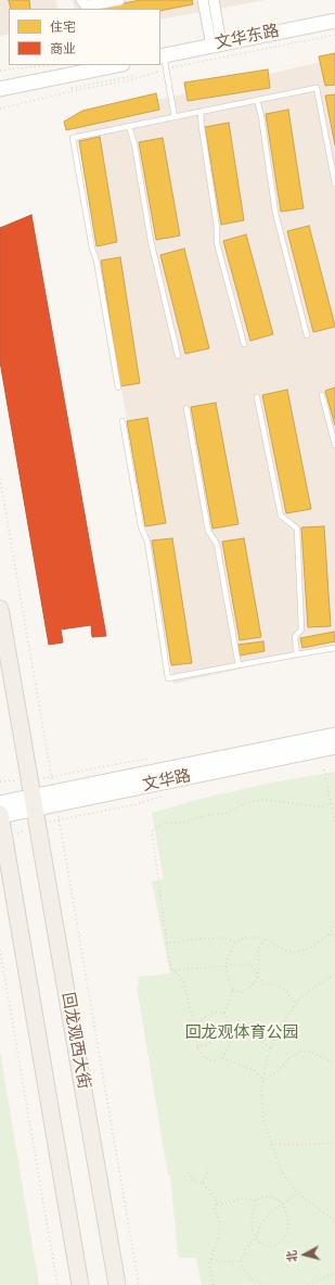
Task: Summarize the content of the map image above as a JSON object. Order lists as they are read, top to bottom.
{
  "streets": {
    "main road": ["回龙观西大街"],
    "street": ["文华东路", "文华路"]
  },
  "crossings": [
    ["文华路", "回龙观西大街"]
  ],
  "parks": ["回龙观体育公园"],
  "legend": ["住宅", "商业"],
  "north": "left"
}
